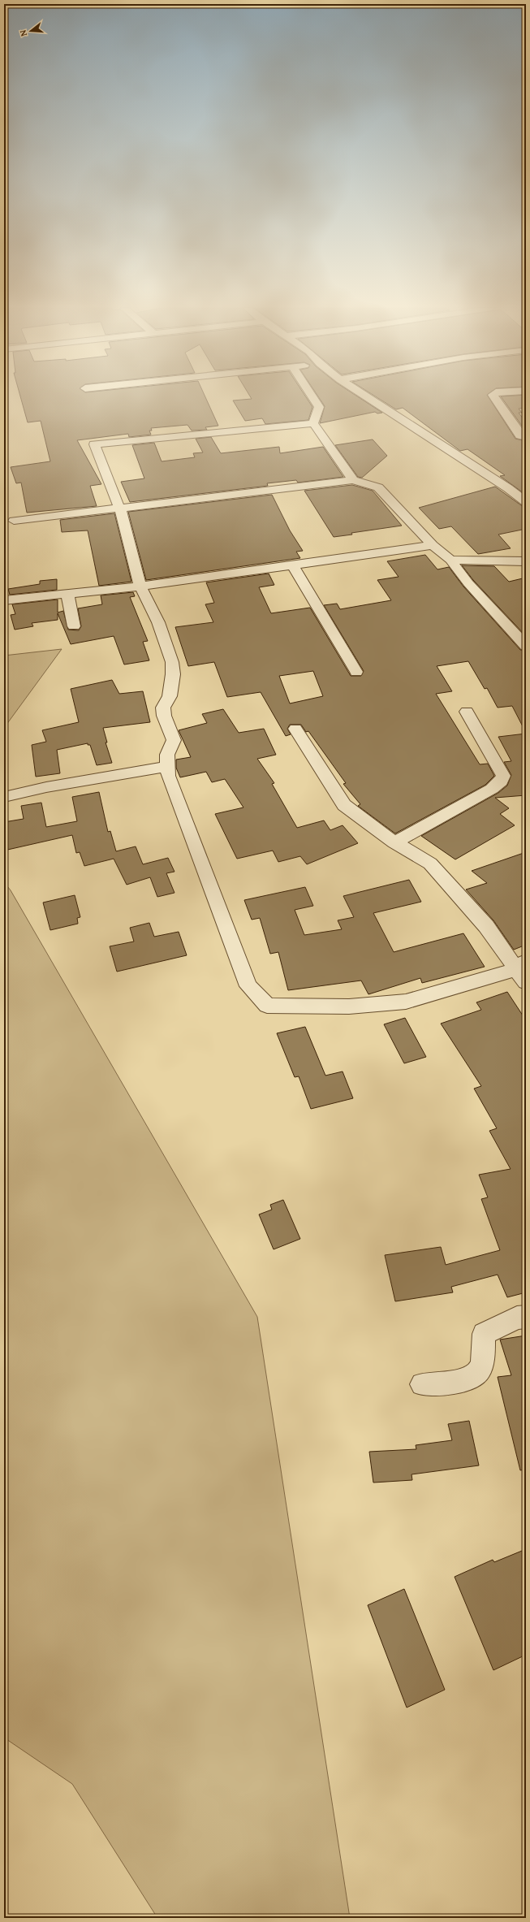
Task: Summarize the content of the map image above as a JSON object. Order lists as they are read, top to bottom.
{
  "north": "left"
}
